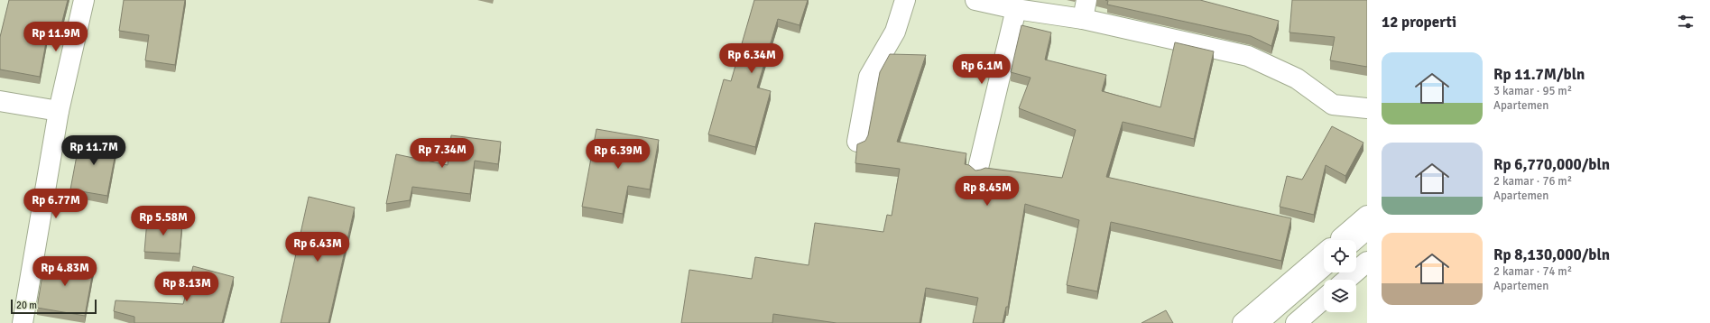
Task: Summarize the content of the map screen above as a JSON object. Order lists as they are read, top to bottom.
{
  "scale_bar": "20 m",
  "page": {
    "heading": "12 properti",
    "price": [
      "Rp 11.9M",
      "Rp 6.34M",
      "Rp 6.1M",
      "Rp 11.7M",
      "Rp 7.34M",
      "Rp 6.39M",
      "Rp 8.45M",
      "Rp 6.77M",
      "Rp 5.58M",
      "Rp 6.43M",
      "Rp 4.83M",
      "Rp 8.13M"
    ],
    "list": [
      {
        "name": "Rp 11.7M/bln",
        "note": "3 kamar · 95 m² · Apartemen"
      },
      {
        "name": "Rp 6,770,000/bln",
        "note": "2 kamar · 76 m² · Apartemen"
      },
      {
        "name": "Rp 8,130,000/bln",
        "note": "2 kamar · 74 m² · Apartemen"
      }
    ],
    "scale": "20 m"
  }
}
